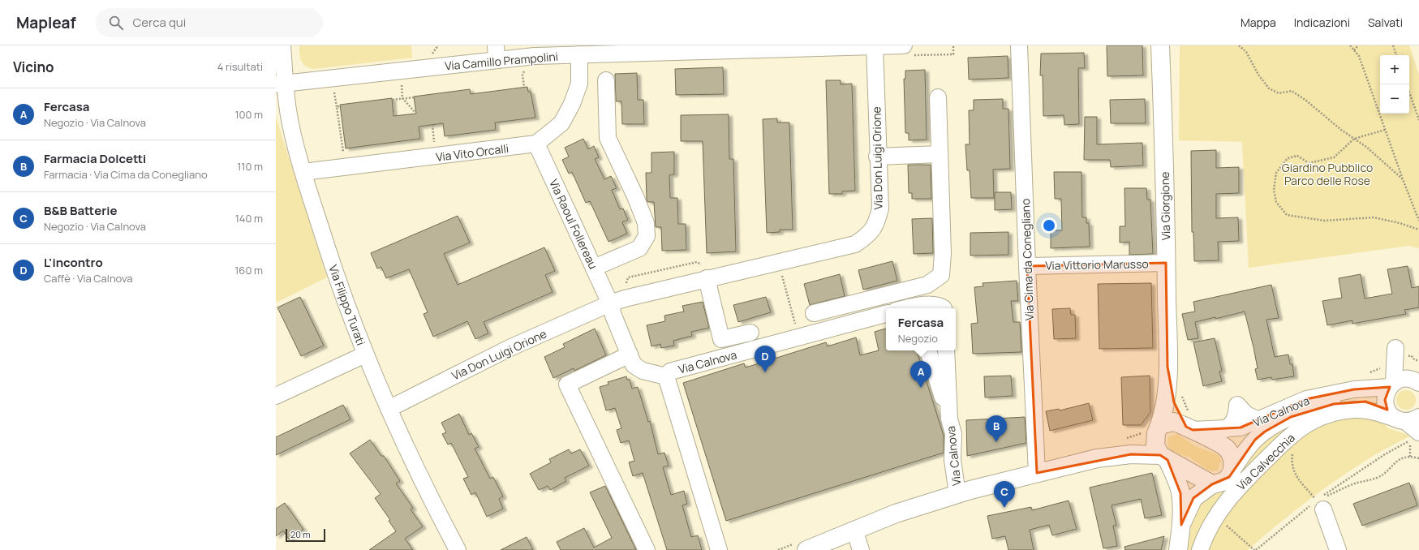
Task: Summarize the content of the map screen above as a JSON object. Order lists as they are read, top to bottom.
{
  "streets": {
    "main road": ["Via Giorgione", "Via Calnova"],
    "street": [
      "Via Camillo Prampolini",
      "Via Vito Orcalli",
      "Via Don Luigi Orione",
      "Via Raoul Follereau",
      "Via Cima da Conegliano",
      "Via Vittorio Marusso",
      "Via Filippo Turati",
      "Via Calvecchia"
    ]
  },
  "crossings": [
    ["Via Camillo Prampolini", "Via Don Luigi Orione"],
    ["Via Camillo Prampolini", "Via Filippo Turati"],
    ["Via Vito Orcalli", "Via Raoul Follereau"],
    ["Via Vito Orcalli", "Via Filippo Turati"],
    ["Via Don Luigi Orione", "Via Raoul Follereau"],
    ["Via Don Luigi Orione", "Via Filippo Turati"],
    ["Via Giorgione", "Via Vittorio Marusso"],
    ["Via Giorgione", "Via Calnova"],
    ["Via Cima da Conegliano", "Via Vittorio Marusso"],
    ["Via Cima da Conegliano", "Via Calnova"],
    ["Via Calnova", "Via Calvecchia"]
  ],
  "parks": ["Giardino Pubblico Parco delle Rose"],
  "scale_bar": "20 m",
  "page": {
    "header": "Mapleaf",
    "search": "Cerca qui",
    "nav": ["Mappa", "Indicazioni", "Salvati"],
    "heading": ["Vicino", "4 risultati"],
    "map_buttons": ["+", "−"],
    "list": [
      {
        "mark": "A",
        "name": "Fercasa",
        "note": "Negozio · Via Calnova",
        "value": "100 m"
      },
      {
        "mark": "B",
        "name": "Farmacia Dolcetti",
        "note": "Farmacia · Via Cima da Conegliano",
        "value": "110 m"
      },
      {
        "mark": "C",
        "name": "B&B Batterie",
        "note": "Negozio · Via Calnova",
        "value": "140 m"
      },
      {
        "mark": "D",
        "name": "L'incontro",
        "note": "Caffè · Via Calnova",
        "value": "160 m"
      }
    ],
    "popup": ["Fercasa", "Negozio"],
    "pins": [
      "D",
      "A",
      "B",
      "C"
    ],
    "scale": "20 m"
  }
}
